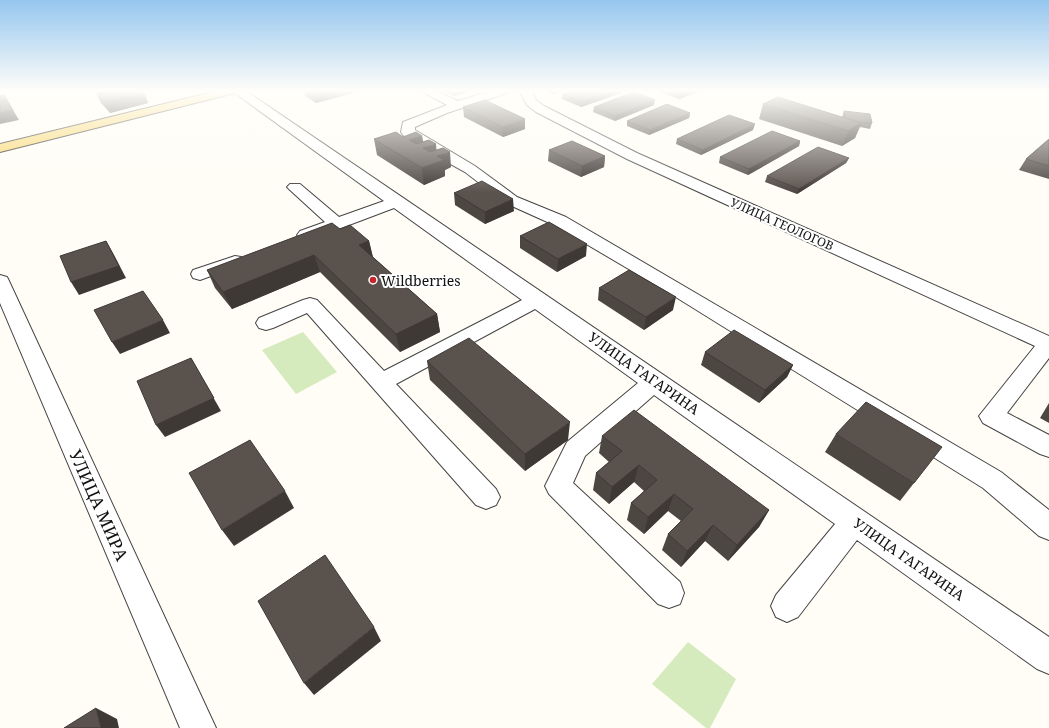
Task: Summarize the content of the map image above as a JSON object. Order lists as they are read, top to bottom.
{
  "streets": {
    "street": ["УЛИЦА ГЕОЛОГОВ", "УЛИЦА ГАГАРИНА", "УЛИЦА МИРА"]
  },
  "places": ["Wildberries"]
}
